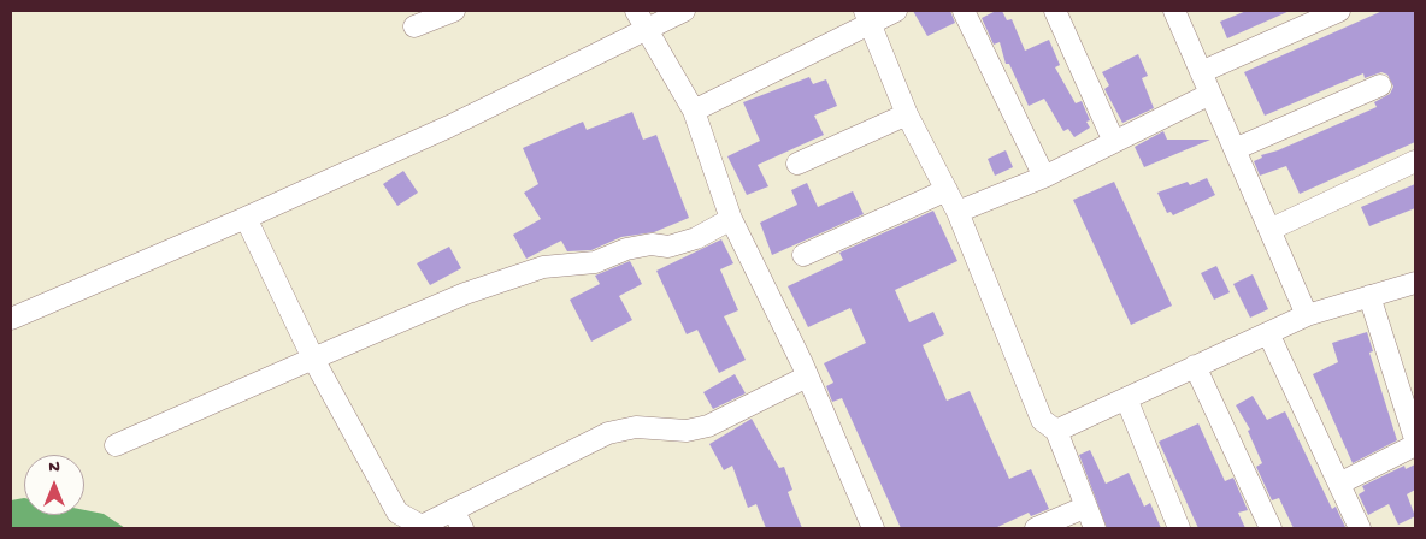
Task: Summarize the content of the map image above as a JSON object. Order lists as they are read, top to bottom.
{
  "north": "top"
}
